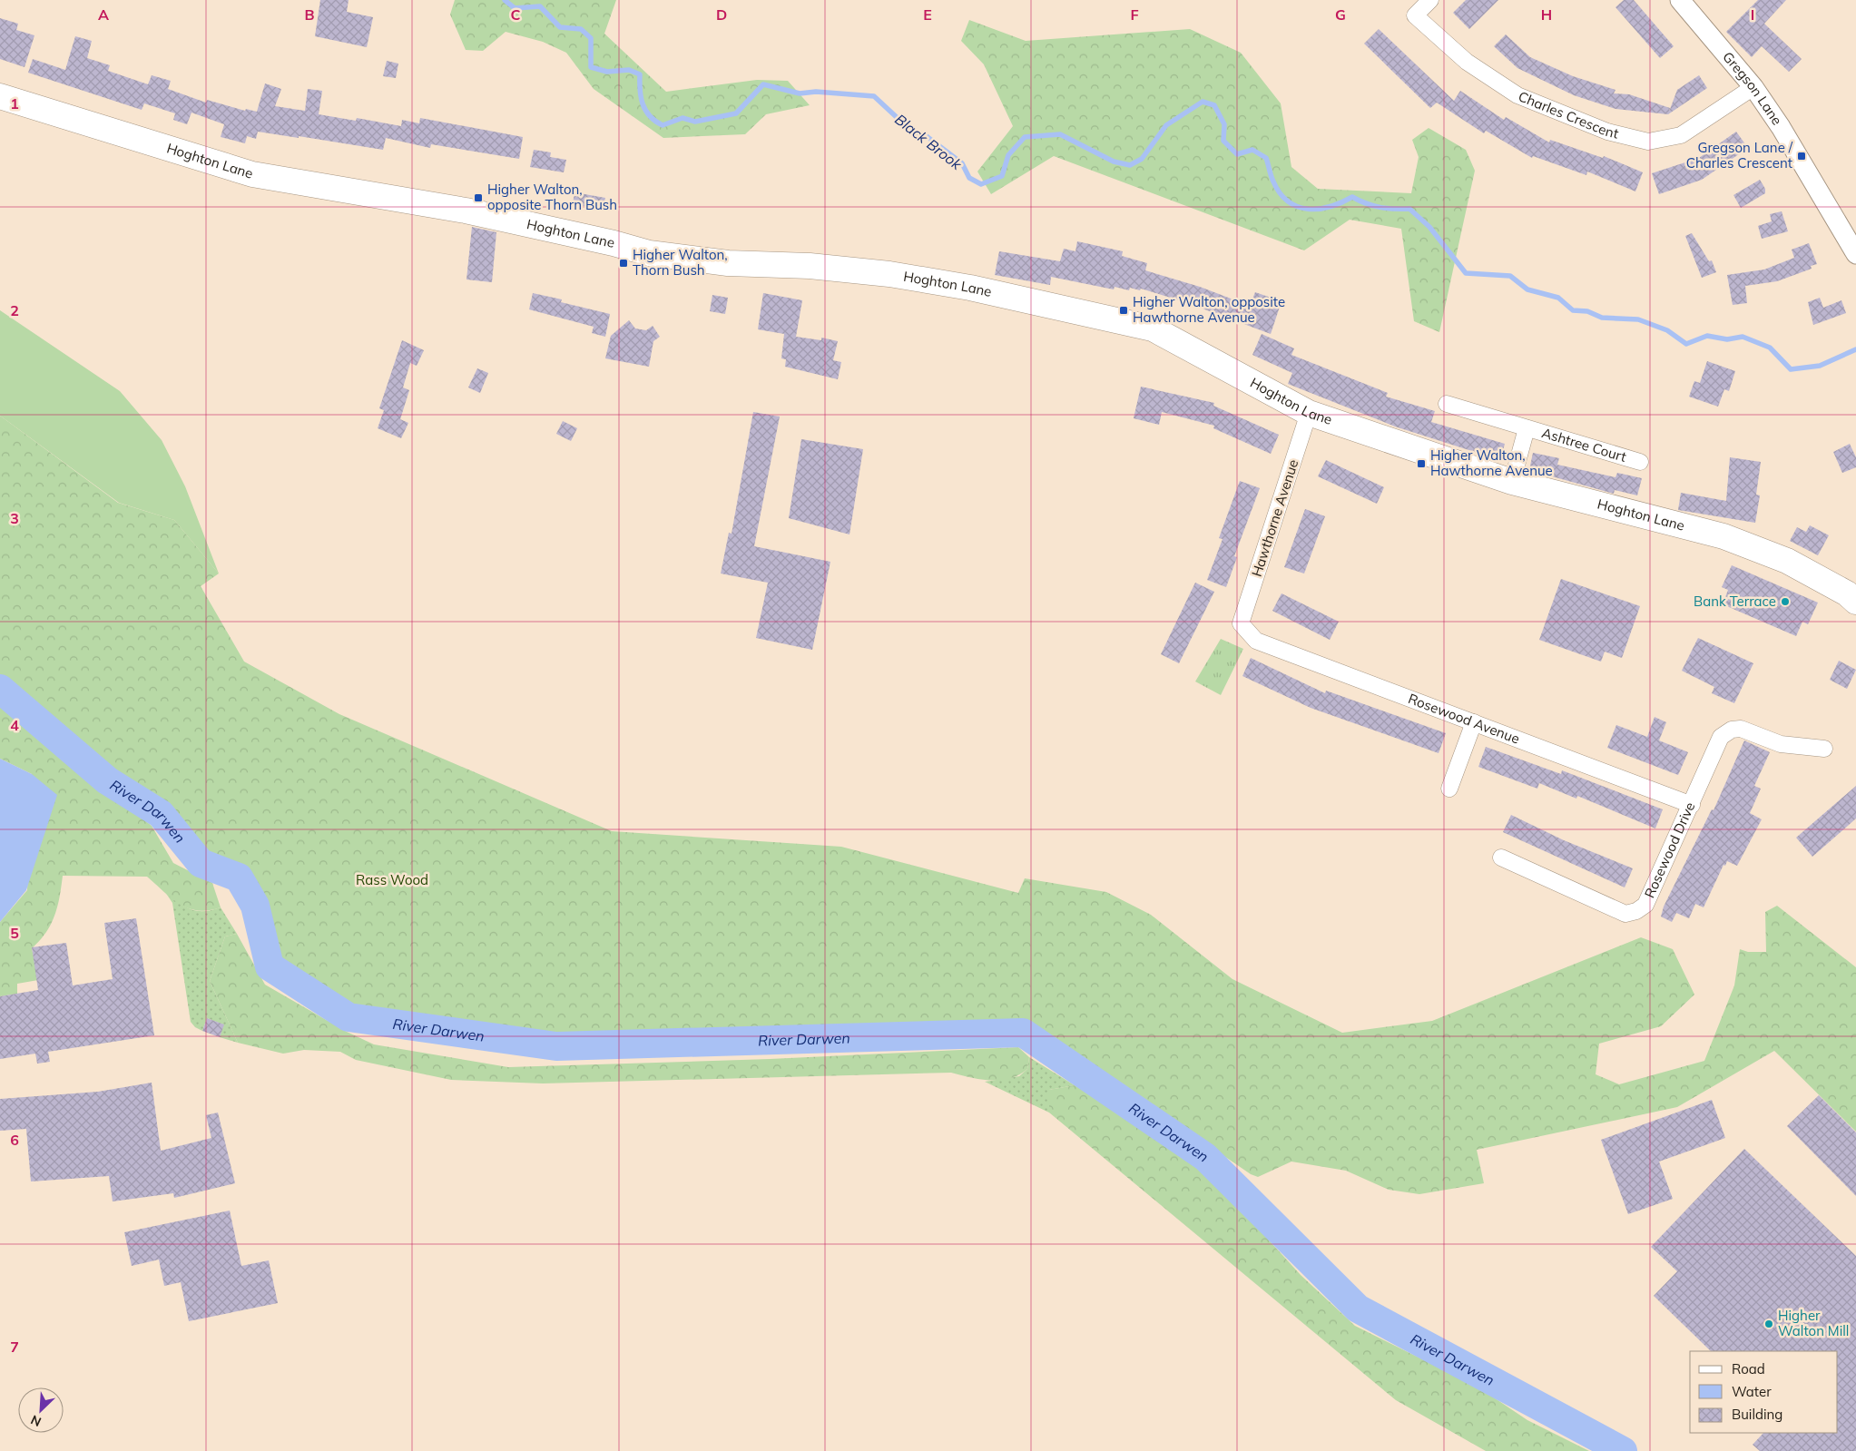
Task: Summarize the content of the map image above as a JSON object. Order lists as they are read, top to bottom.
{
  "streets": {
    "main road": ["Hoghton Lane"],
    "street": [
      "Gregson Lane",
      "Charles Crescent",
      "Ashtree Court",
      "Hawthorne Avenue",
      "Rosewood Avenue",
      "Rosewood Drive"
    ]
  },
  "crossings": [
    ["Gregson Lane", "Charles Crescent"],
    ["Hoghton Lane", "Ashtree Court"],
    ["Hoghton Lane", "Hawthorne Avenue"],
    ["Hawthorne Avenue", "Rosewood Avenue"],
    ["Rosewood Avenue", "Rosewood Drive"]
  ],
  "water": ["Black Brook", "River Darwen"],
  "parks": ["Rass Wood"],
  "places": {
    "transit": [
      "Gregson Lane / Charles Crescent",
      "Higher Walton, opposite Thorn Bush",
      "Higher Walton, Thorn Bush",
      "Higher Walton, opposite Hawthorne Avenue",
      "Higher Walton, Hawthorne Avenue"
    ],
    "other": ["Bank Terrace", "Higher Walton Mill"]
  },
  "legend": ["Road", "Water", "Building"],
  "north": "bottom left",
  "grid": {
    "columns": [
      "A",
      "B",
      "C",
      "D",
      "E",
      "F",
      "G",
      "H",
      "I"
    ],
    "rows": [
      "1",
      "2",
      "3",
      "4",
      "5",
      "6",
      "7"
    ]
  }
}
